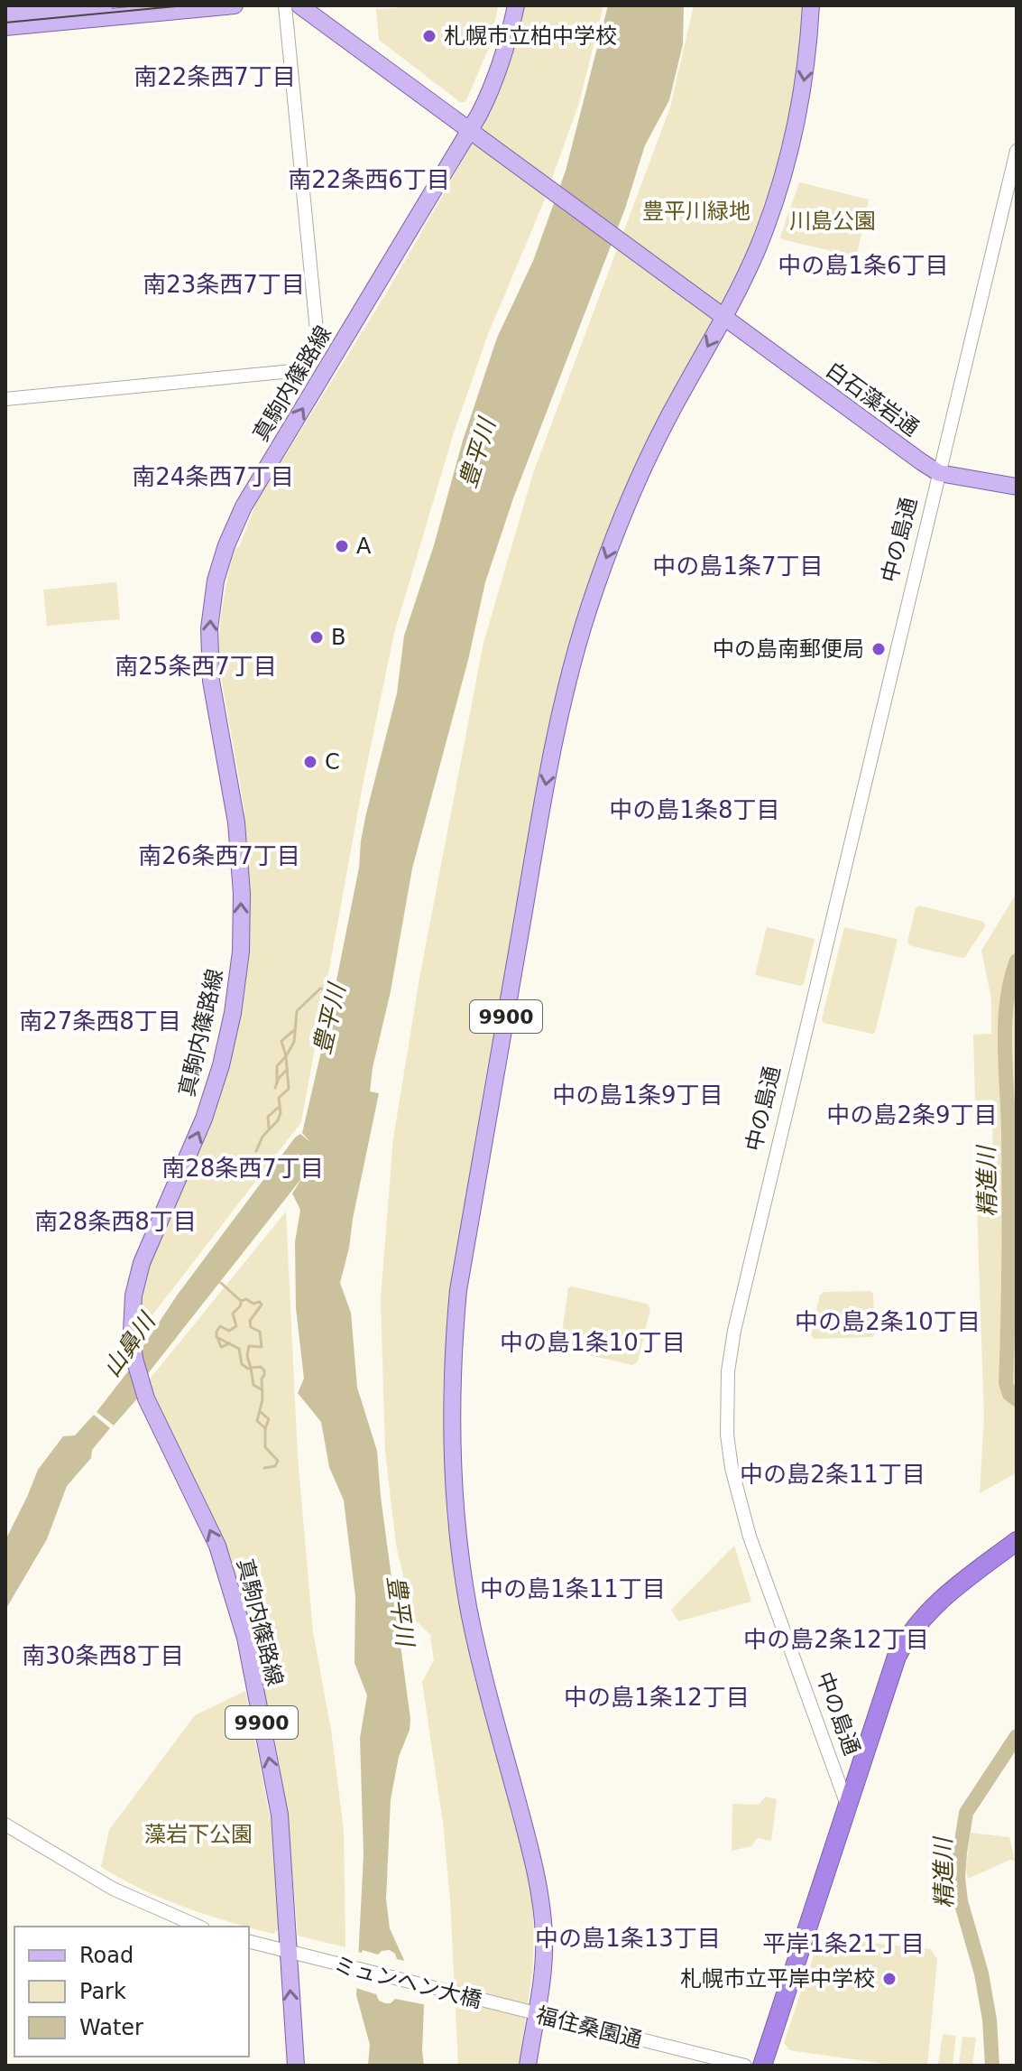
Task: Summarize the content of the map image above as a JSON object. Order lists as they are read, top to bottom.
{
  "streets": {
    "main road": ["真駒内篠路線", "白石藻岩通", "9900"],
    "street": ["中の島通", "ミュンヘン大橋", "福住桑園通"]
  },
  "crossings": [
    ["真駒内篠路線", "白石藻岩通"],
    ["真駒内篠路線", "ミュンヘン大橋"],
    ["白石藻岩通", "中の島通"],
    ["白石藻岩通", "9900"],
    ["9900", "福住桑園通"],
    ["ミュンヘン大橋", "福住桑園通"]
  ],
  "one_way": ["真駒内篠路線"],
  "districts": [
    "南22条西7丁目",
    "南22条西6丁目",
    "中の島1条6丁目",
    "南23条西7丁目",
    "南24条西7丁目",
    "中の島1条7丁目",
    "南25条西7丁目",
    "中の島1条8丁目",
    "南26条西7丁目",
    "南27条西8丁目",
    "中の島1条9丁目",
    "中の島2条9丁目",
    "南28条西7丁目",
    "南28条西8丁目",
    "中の島2条10丁目",
    "中の島1条10丁目",
    "中の島2条11丁目",
    "中の島1条11丁目",
    "中の島2条12丁目",
    "南30条西8丁目",
    "中の島1条12丁目",
    "中の島1条13丁目",
    "平岸1条21丁目"
  ],
  "water": ["豊平川", "精進川", "山鼻川"],
  "parks": ["豊平川緑地", "川島公園", "藻岩下公園"],
  "places": [
    "札幌市立柏中学校",
    "A",
    "B",
    "中の島南郵便局",
    "C",
    "札幌市立平岸中学校"
  ],
  "legend": ["Road", "Park", "Water"]
}
